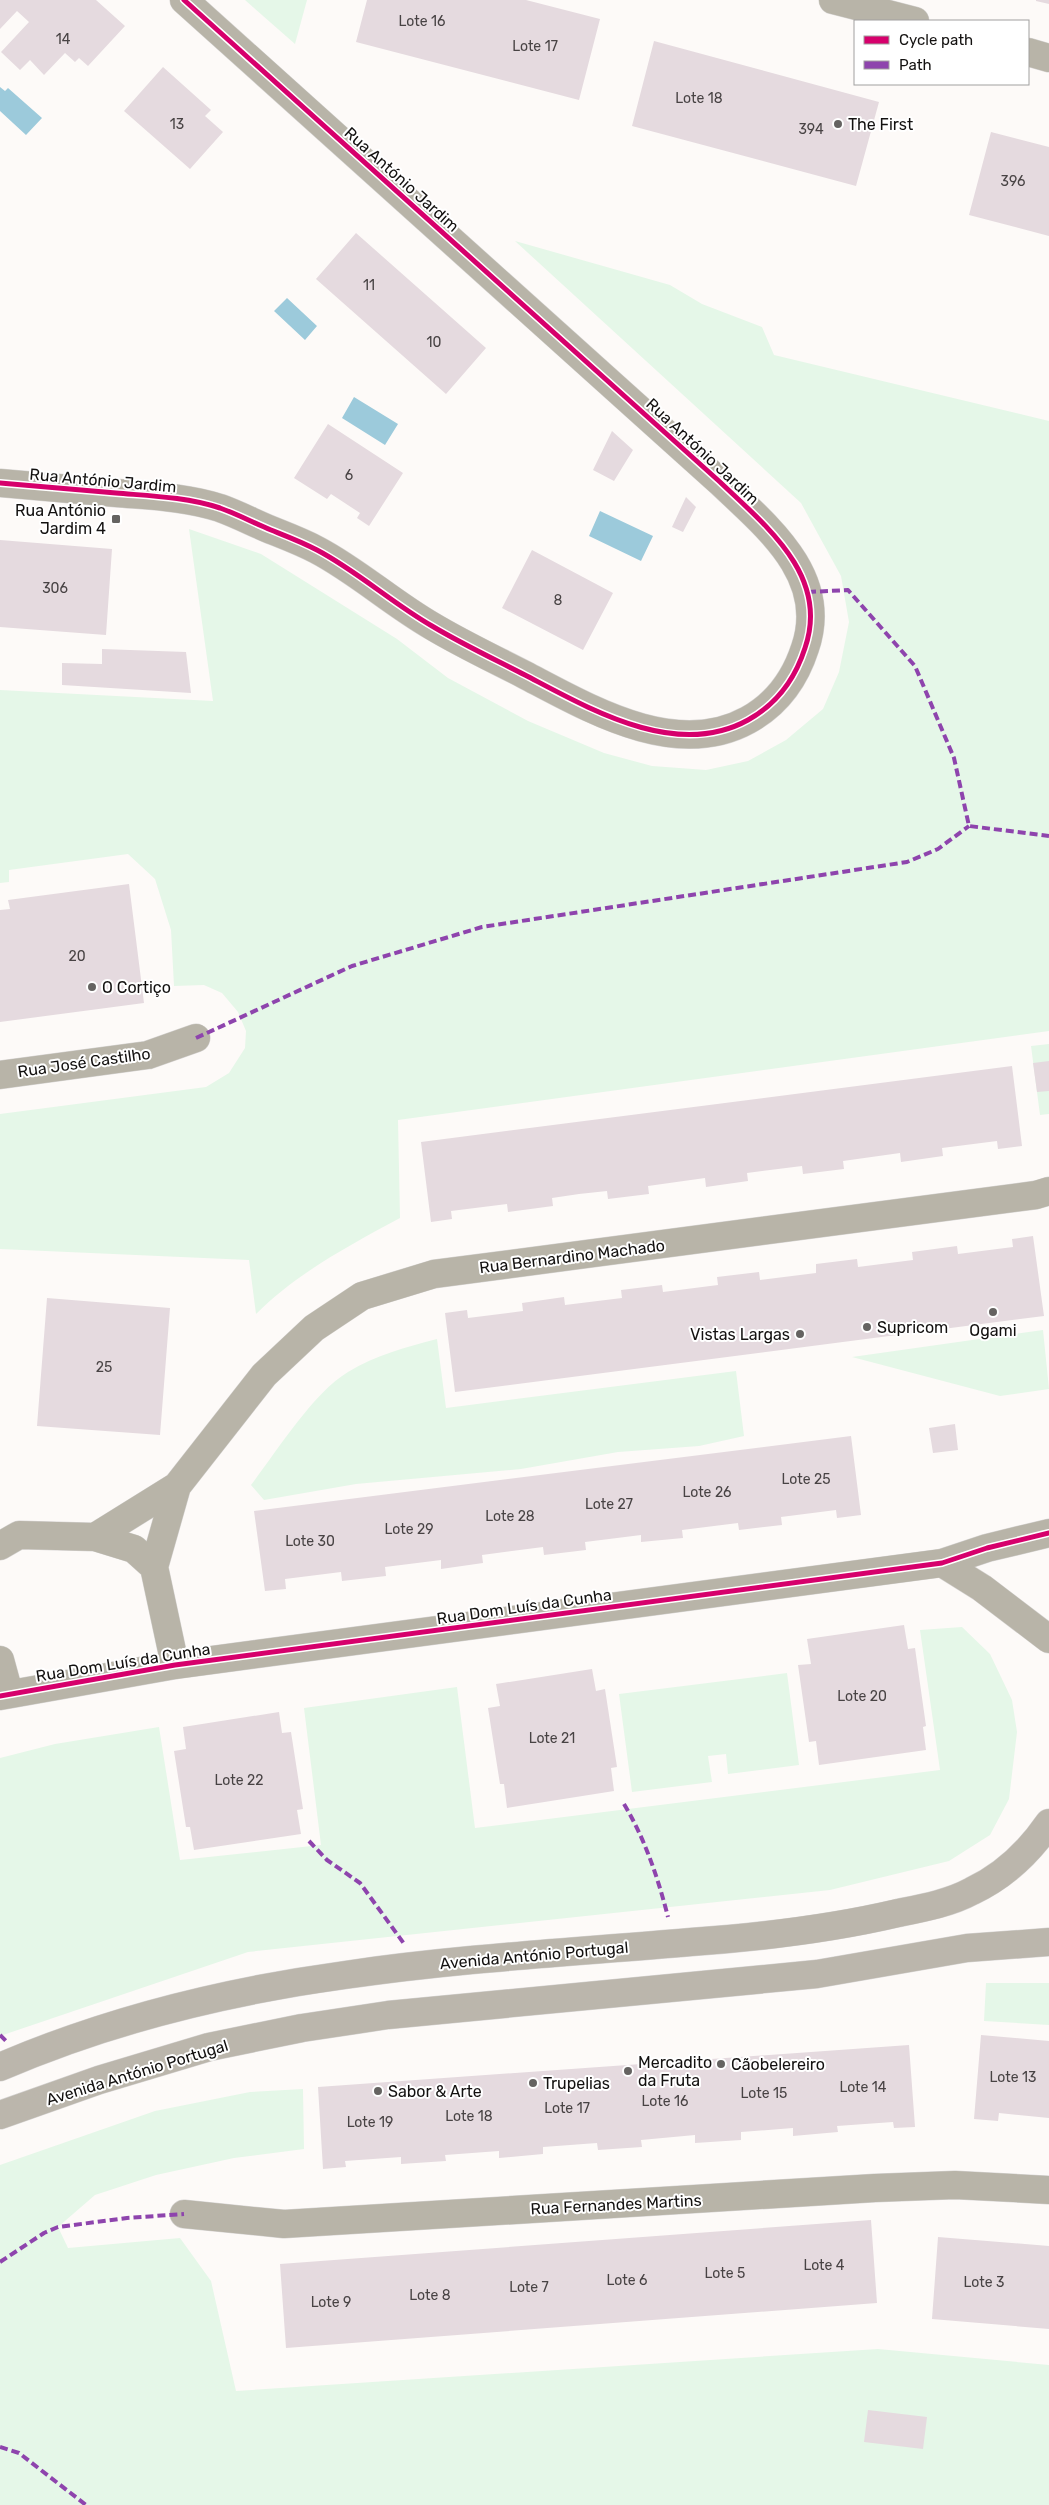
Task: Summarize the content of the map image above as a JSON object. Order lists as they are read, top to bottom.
{
  "streets": {
    "main road": ["Avenida António Portugal"],
    "street": [
      "Rua António Jardim",
      "Rua José Castilho",
      "Rua Bernardino Machado",
      "Rua Dom Luís da Cunha",
      "Rua Fernandes Martins"
    ]
  },
  "places": {
    "other": [
      "The First",
      "O Cortiço",
      "Ogami",
      "Supricom",
      "Vistas Largas",
      "Cãobelereiro",
      "Mercadito da Fruta",
      "Trupelias",
      "Sabor & Arte"
    ],
    "transit": ["Rua António Jardim 4"]
  },
  "house_numbers": [
    "Lote 16",
    "14",
    "Lote 17",
    "Lote 18",
    "13",
    "394",
    "396",
    "11",
    "10",
    "6",
    "306",
    "8",
    "20",
    "25",
    "Lote 25",
    "Lote 26",
    "Lote 27",
    "Lote 28",
    "Lote 29",
    "Lote 30",
    "Lote 20",
    "Lote 21",
    "Lote 22",
    "Lote 13",
    "Lote 14",
    "Lote 15",
    "Lote 16",
    "Lote 17",
    "Lote 18",
    "Lote 19",
    "Lote 4",
    "Lote 5",
    "Lote 6",
    "Lote 3",
    "Lote 7",
    "Lote 8",
    "Lote 9"
  ],
  "legend": ["Cycle path", "Path"]
}
